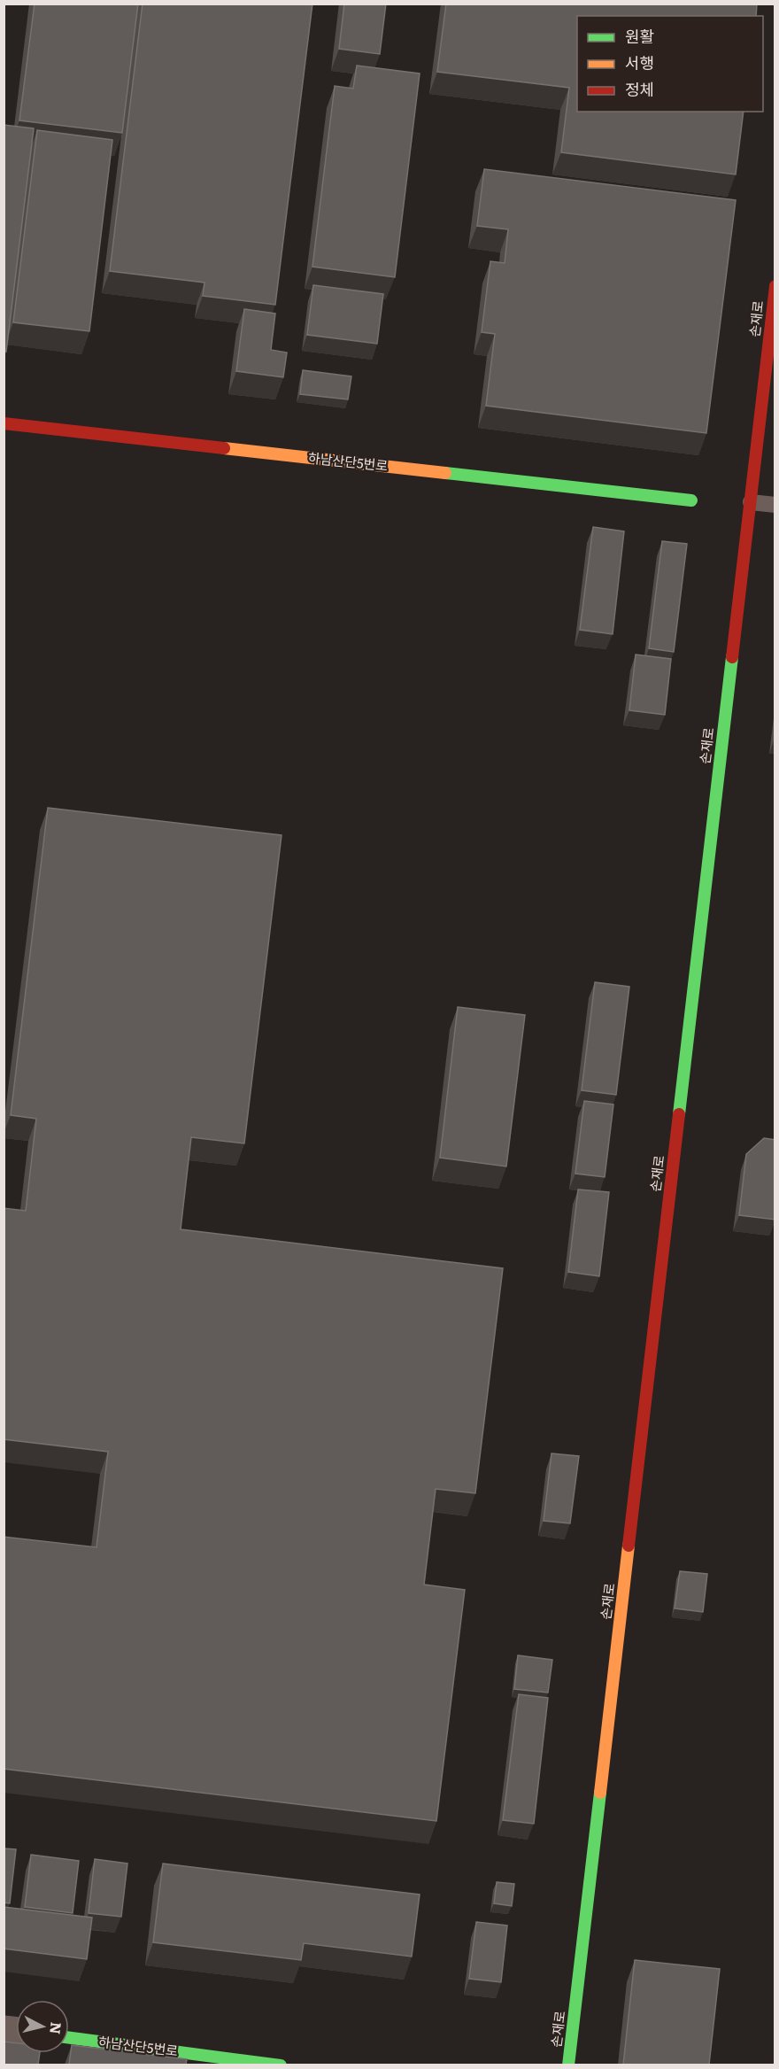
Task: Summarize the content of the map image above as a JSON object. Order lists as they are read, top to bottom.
{
  "streets": {
    "street": ["손재로", "하남산단5번로"]
  },
  "legend": ["원활", "서행", "정체"],
  "north": "right"
}
